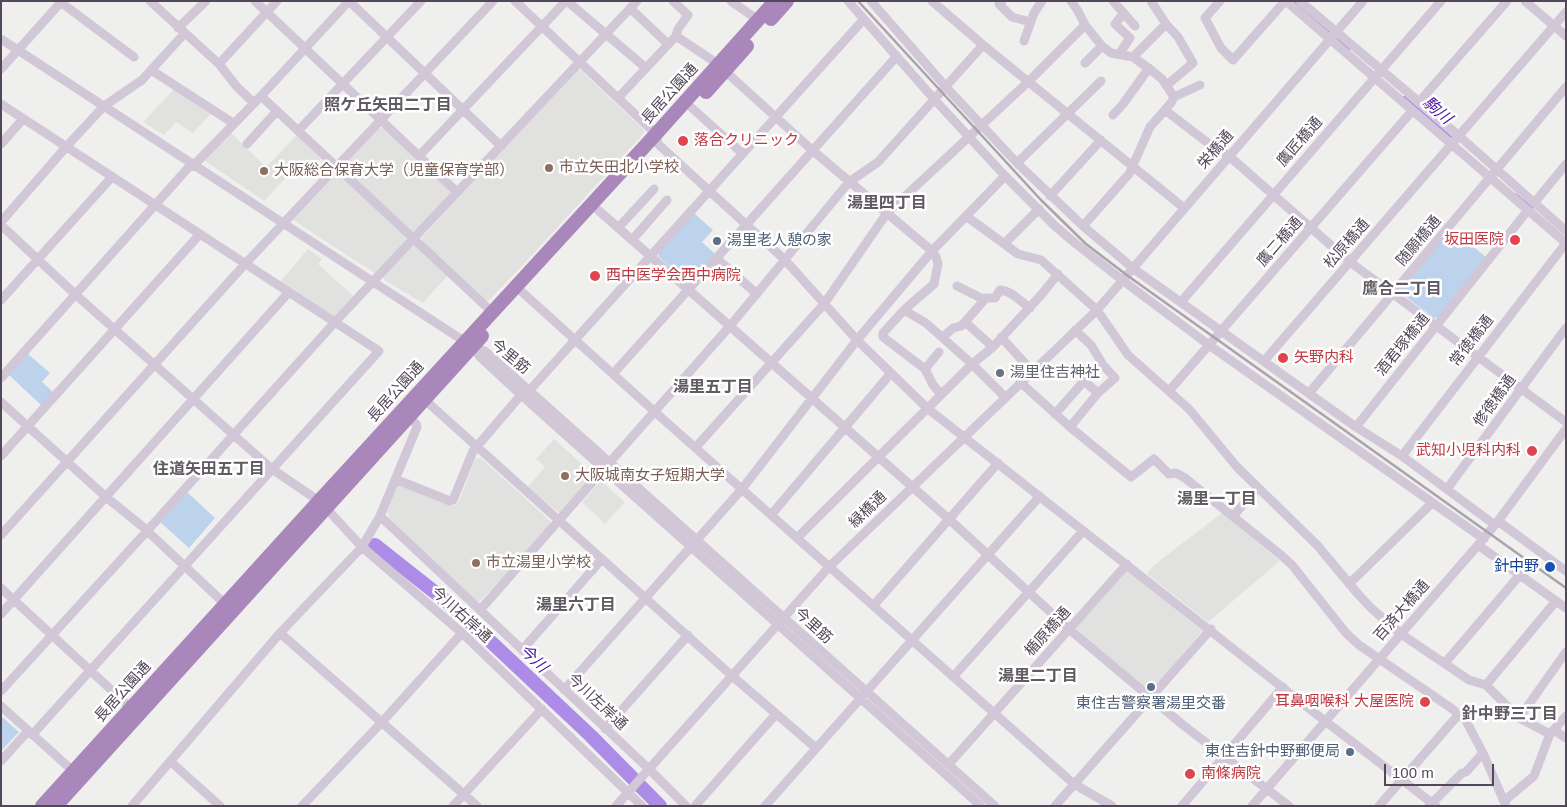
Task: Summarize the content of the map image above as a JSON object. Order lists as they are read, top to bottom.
{
  "streets": {
    "highway": ["長居公園通"],
    "street": [
      "鷹匠橋通",
      "栄橋通",
      "随願橋通",
      "鷹二橋通",
      "松原橋通",
      "常徳橋通",
      "酒君塚橋通",
      "今里筋",
      "修徳橋通",
      "緑橋通",
      "百済大橋通",
      "今川右岸通",
      "楯原橋通",
      "今川左岸通"
    ]
  },
  "crossings": [
    ["長居公園通", "今里筋"],
    ["長居公園通", "今川右岸通"],
    ["栄橋通", "緑橋通"],
    ["今里筋", "緑橋通"],
    ["今里筋", "楯原橋通"],
    ["緑橋通", "今川右岸通"],
    ["緑橋通", "今川左岸通"]
  ],
  "districts": [
    "照ケ丘矢田二丁目",
    "湯里四丁目",
    "鷹合二丁目",
    "湯里五丁目",
    "住道矢田五丁目",
    "湯里一丁目",
    "湯里六丁目",
    "湯里二丁目",
    "針中野三丁目"
  ],
  "water": ["駒川", "今川"],
  "places": [
    "落合クリニック",
    "市立矢田北小学校",
    "大阪総合保育大学（児童保育学部）",
    "坂田医院",
    "湯里老人憩の家",
    "西中医学会西中病院",
    "矢野内科",
    "湯里住吉神社",
    "武知小児科内科",
    "大阪城南女子短期大学",
    "市立湯里小学校",
    "針中野",
    "東住吉警察署湯里交番",
    "耳鼻咽喉科 大屋医院",
    "東住吉針中野郵便局",
    "南條病院"
  ],
  "scale_bar": "100 m"
}
